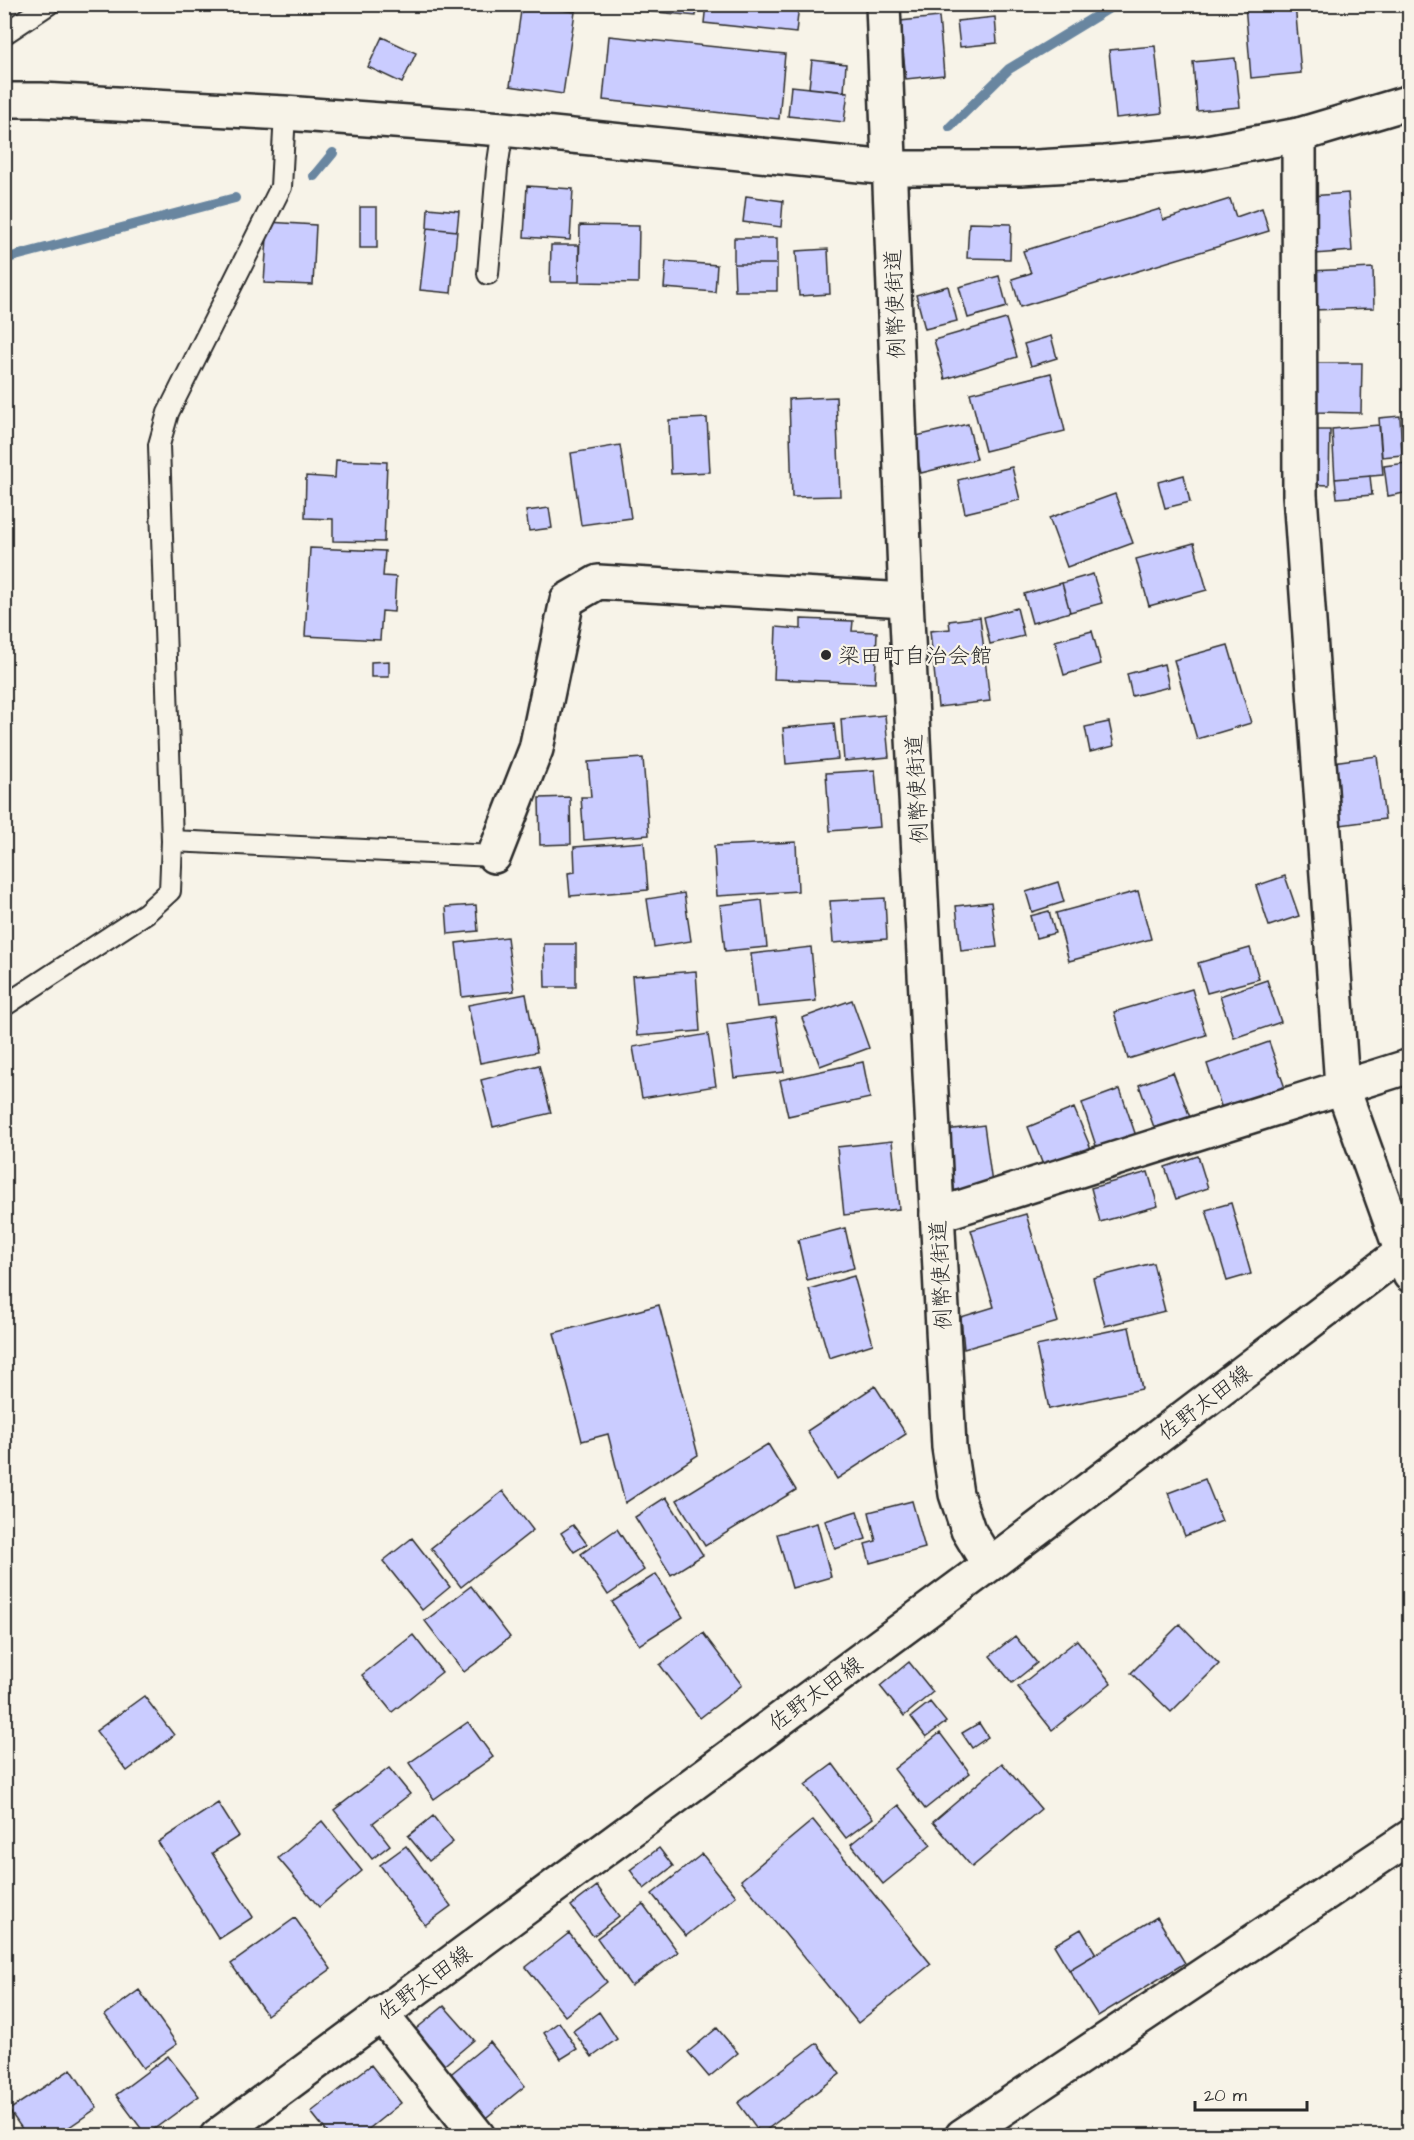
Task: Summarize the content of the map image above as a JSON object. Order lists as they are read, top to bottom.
{
  "streets": {
    "street": ["例幣使街道", "佐野太田線"]
  },
  "crossings": [
    ["例幣使街道", "佐野太田線"]
  ],
  "places": ["梁田町自治会館"],
  "scale_bar": "20 m"
}
